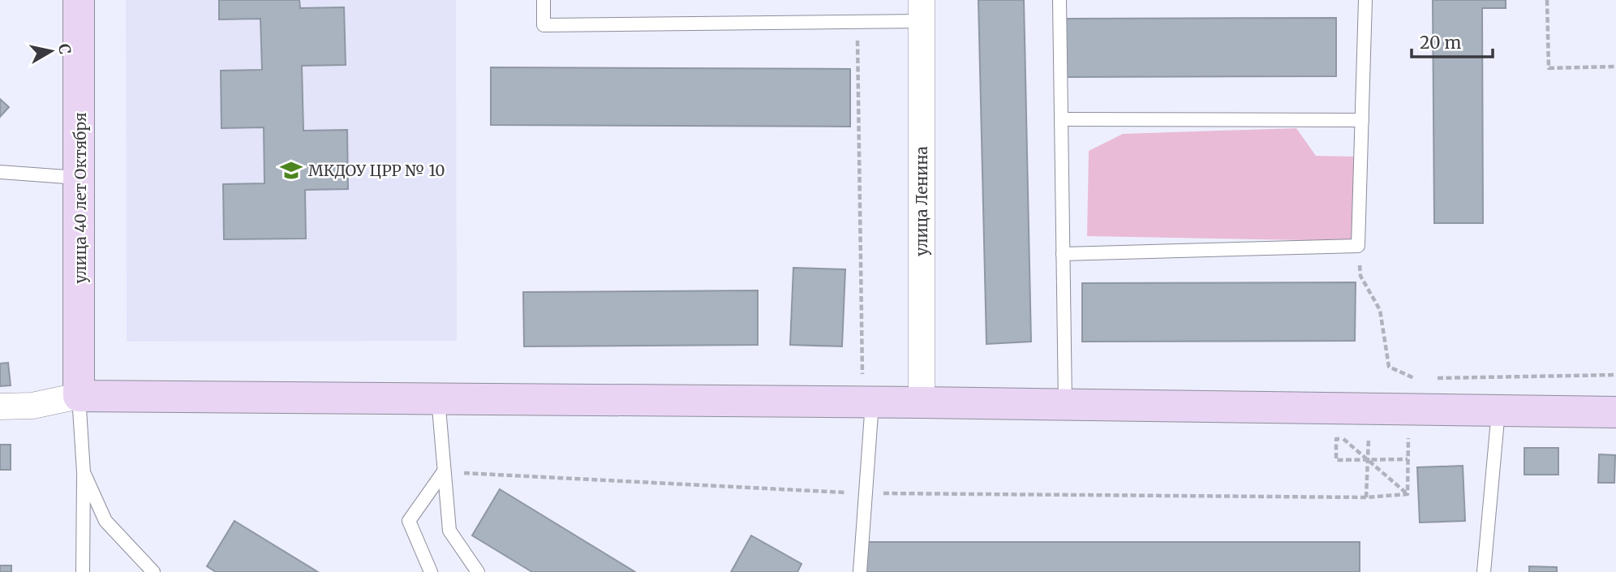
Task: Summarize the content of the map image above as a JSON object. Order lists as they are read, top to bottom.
{
  "streets": {
    "street": ["улица 40 лет Октября", "улица Ленина"]
  },
  "places": {
    "school or university": ["МКДОУ ЦРР № 10"]
  },
  "scale_bar": "20 m",
  "north": "right"
}
